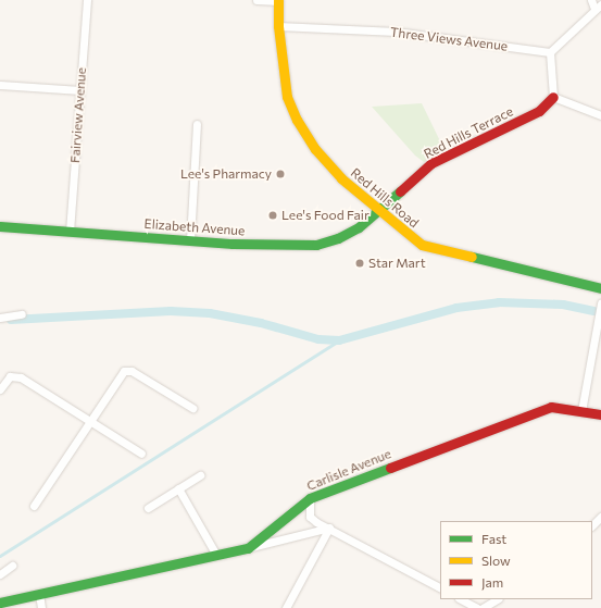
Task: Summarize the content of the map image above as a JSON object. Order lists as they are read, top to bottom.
{
  "streets": {
    "street": [
      "Three Views Avenue",
      "Fairview Avenue",
      "Red Hills Terrace",
      "Red Hills Road",
      "Elizabeth Avenue",
      "Carlisle Avenue"
    ]
  },
  "crossings": [
    ["Three Views Avenue", "Red Hills Road"],
    ["Fairview Avenue", "Elizabeth Avenue"],
    ["Red Hills Terrace", "Red Hills Road"],
    ["Red Hills Terrace", "Elizabeth Avenue"],
    ["Red Hills Road", "Elizabeth Avenue"]
  ],
  "places": ["Lee's Pharmacy", "Lee's Food Fair", "Star Mart"],
  "legend": ["Fast", "Slow", "Jam"]
}
